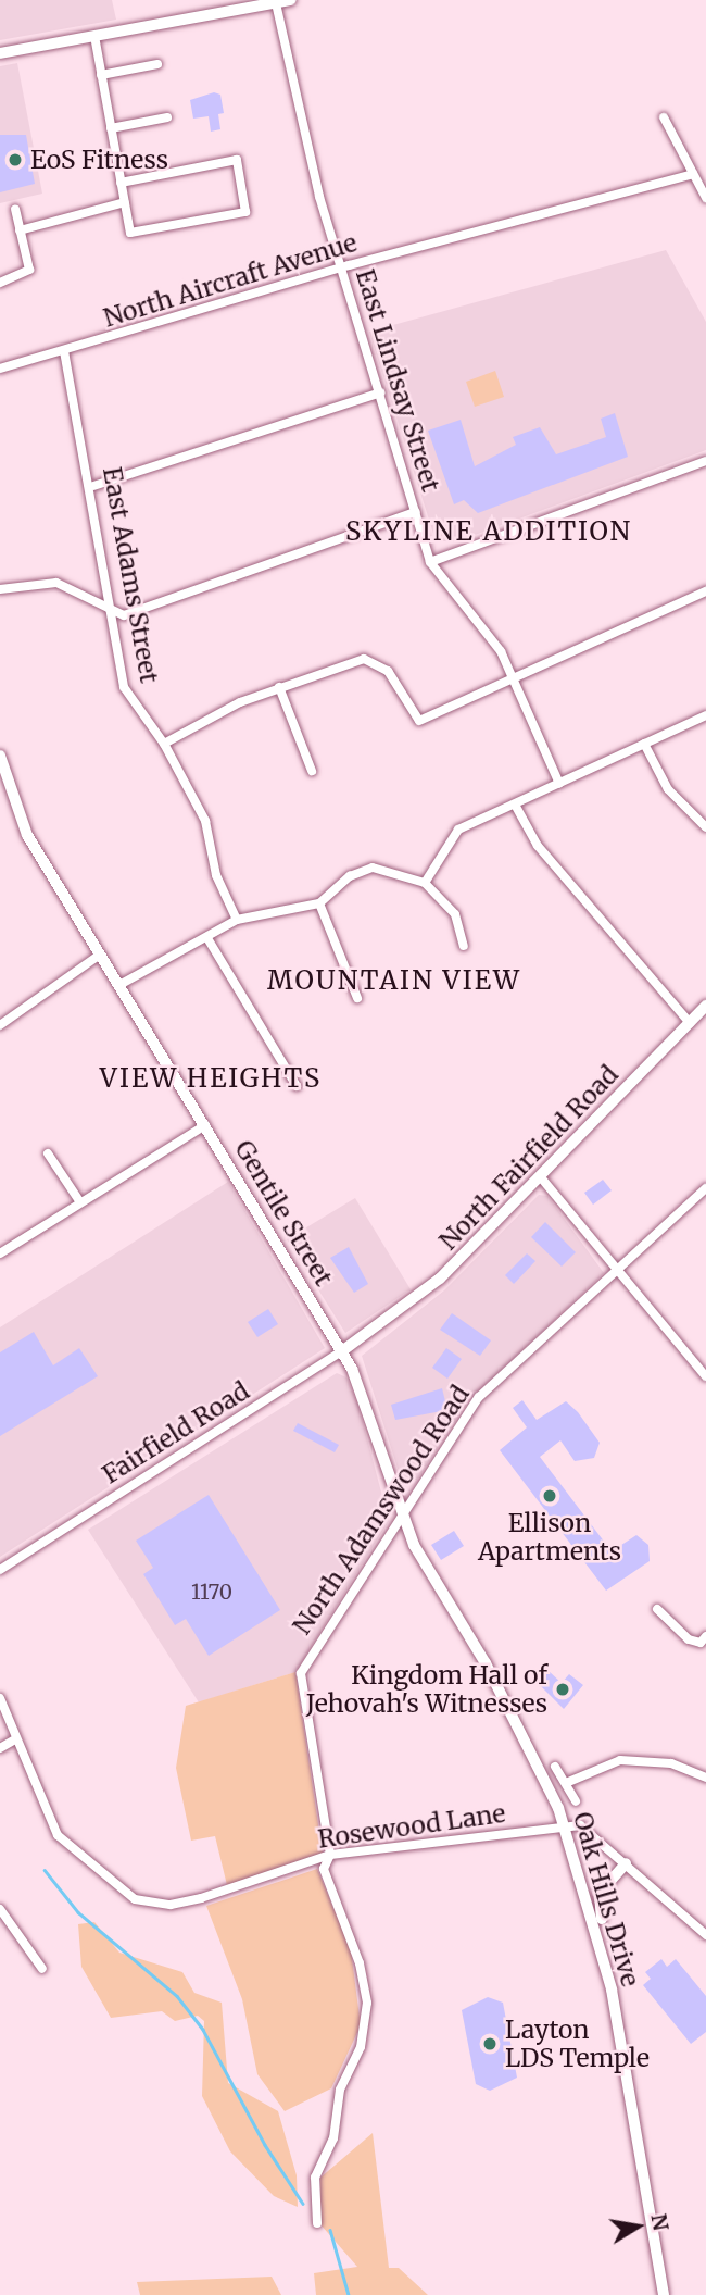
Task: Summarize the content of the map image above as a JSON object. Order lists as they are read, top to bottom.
{
  "streets": {
    "main road": [
      "North Fairfield Road",
      "Gentile Street",
      "Fairfield Road",
      "Oak Hills Drive"
    ],
    "street": [
      "North Aircraft Avenue",
      "East Lindsay Street",
      "East Adams Street",
      "North Adamswood Road",
      "Rosewood Lane"
    ]
  },
  "crossings": [
    ["North Aircraft Avenue", "East Lindsay Street"],
    ["North Aircraft Avenue", "East Adams Street"],
    ["North Fairfield Road", "Fairfield Road"],
    ["Gentile Street", "Fairfield Road"],
    ["Gentile Street", "North Adamswood Road"],
    ["Gentile Street", "Oak Hills Drive"],
    ["North Adamswood Road", "Rosewood Lane"],
    ["Rosewood Lane", "Oak Hills Drive"]
  ],
  "districts": ["SKYLINE ADDITION", "MOUNTAIN VIEW", "VIEW HEIGHTS"],
  "places": [
    "EoS Fitness",
    "Ellison Apartments",
    "Kingdom Hall of Jehovah's Witnesses",
    "Layton LDS Temple"
  ],
  "house_numbers": ["1170"],
  "north": "right"
}
